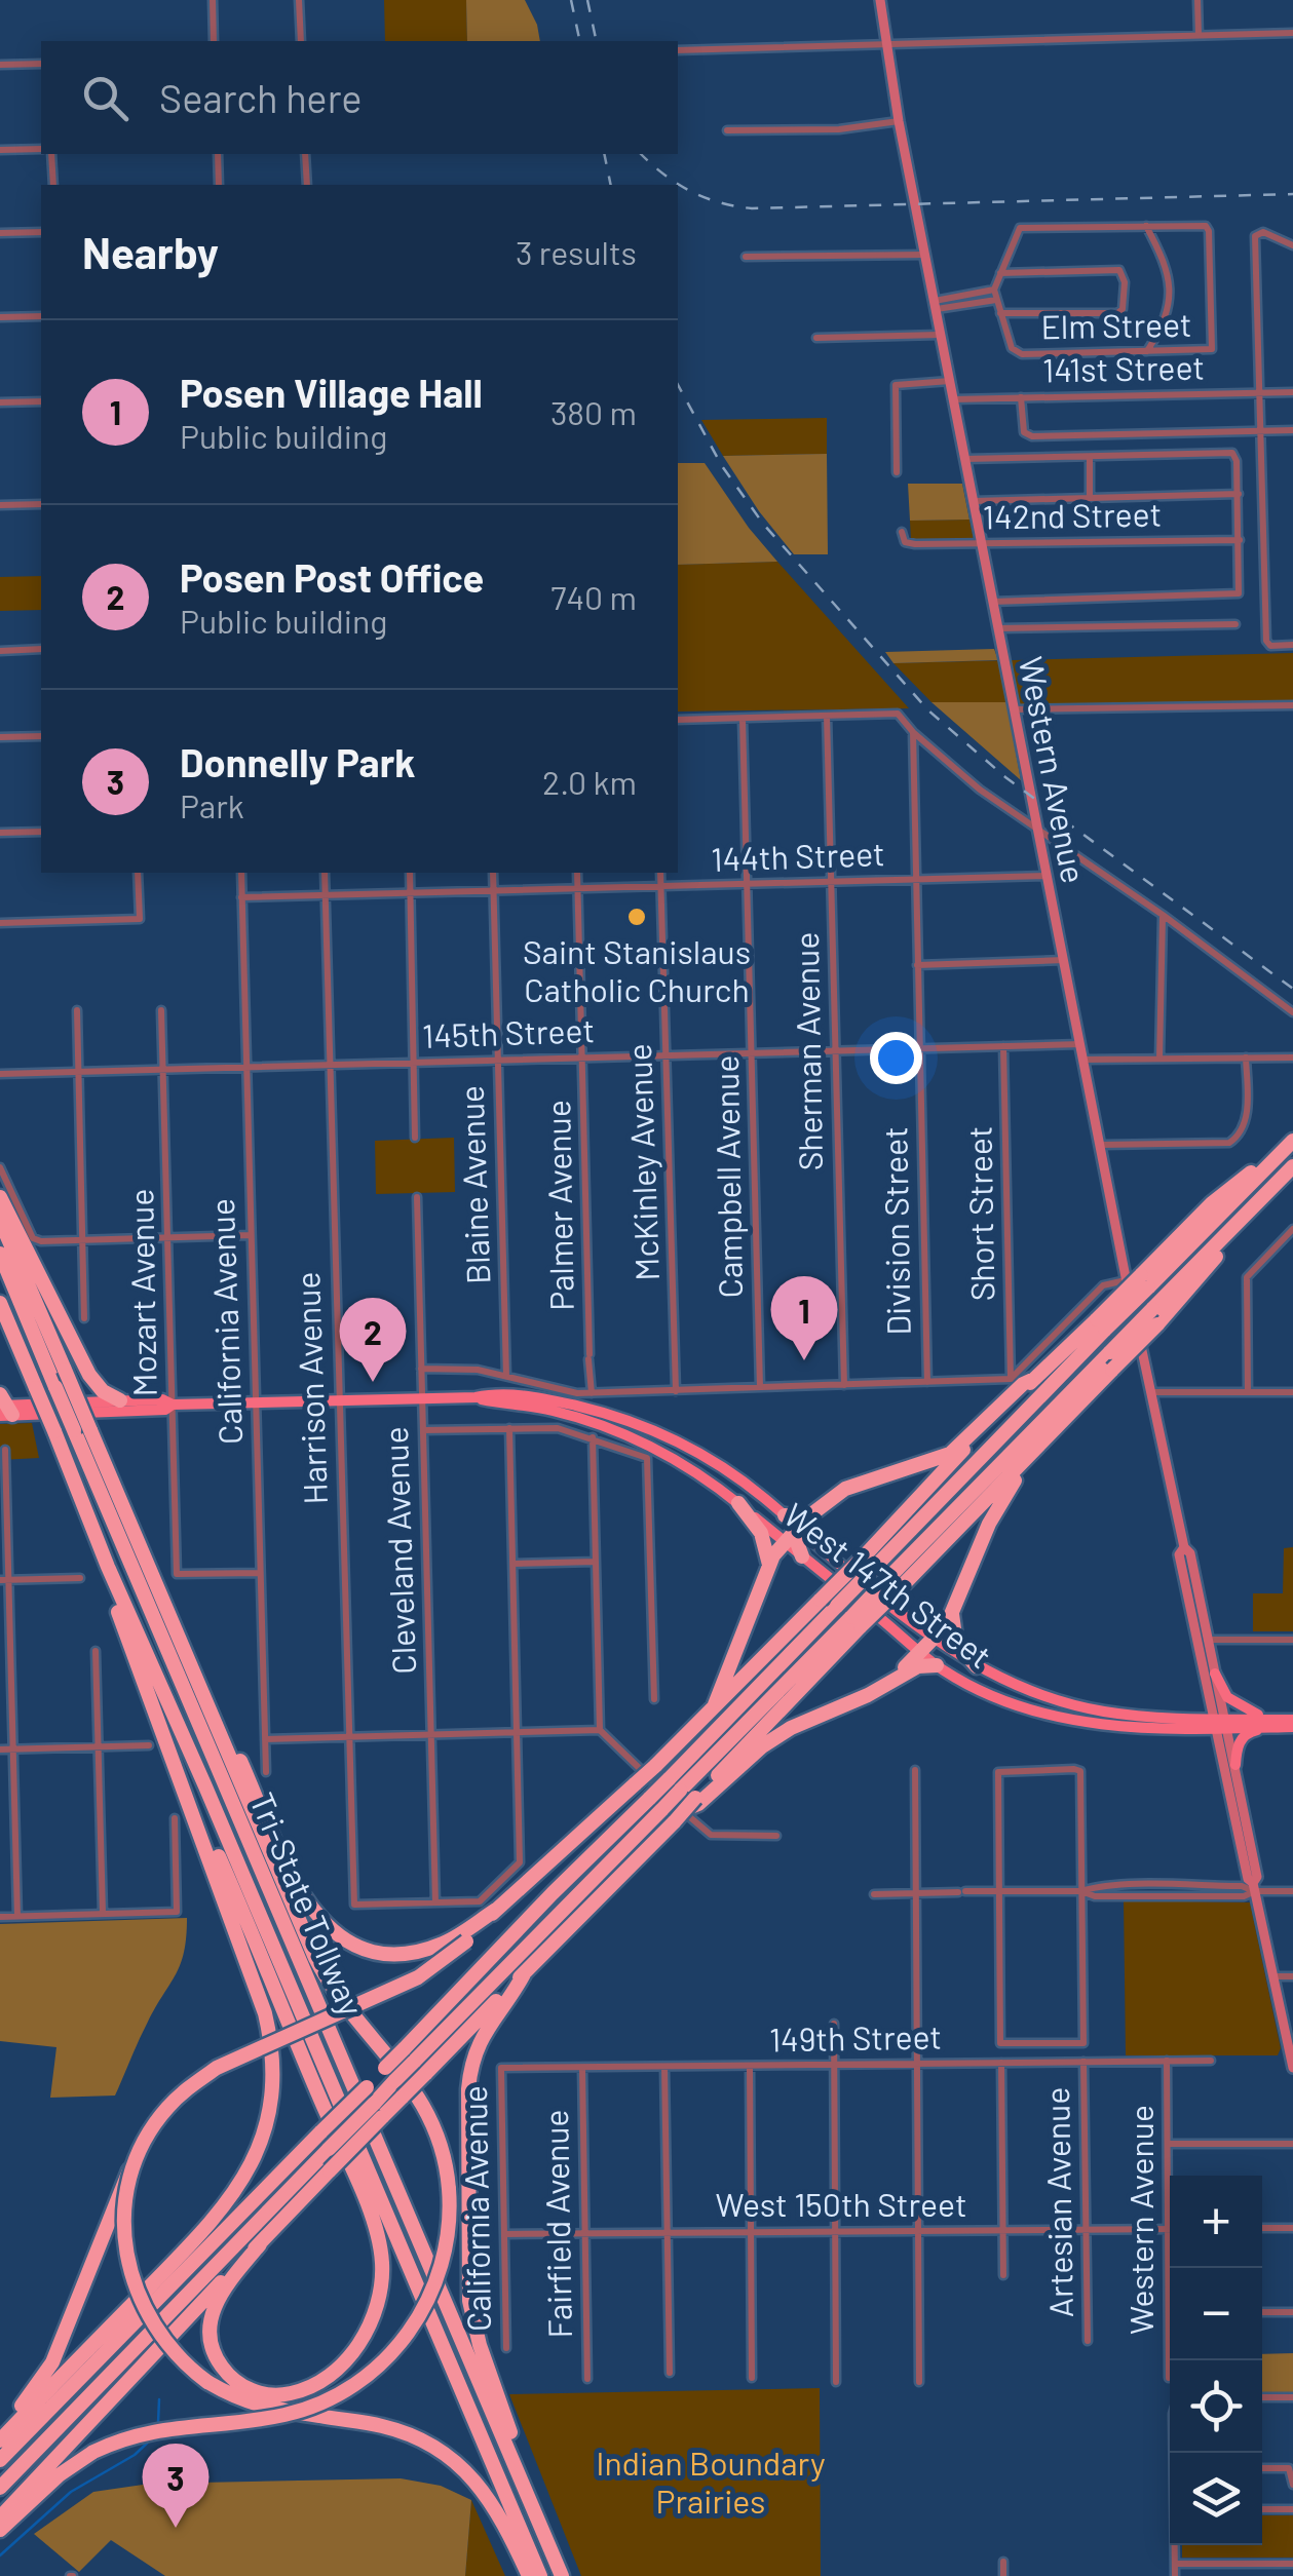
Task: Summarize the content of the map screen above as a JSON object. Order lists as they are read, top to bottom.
{
  "streets": {
    "highway": ["Tri-State Tollway"],
    "main road": ["Western Avenue", "West 147th Street"],
    "street": [
      "Elm Street",
      "141st Street",
      "142nd Street",
      "144th Street",
      "145th Street",
      "Sherman Avenue",
      "McKinley Avenue",
      "Campbell Avenue",
      "Blaine Avenue",
      "Palmer Avenue",
      "Short Street",
      "Division Street",
      "Mozart Avenue",
      "California Avenue",
      "Harrison Avenue",
      "Cleveland Avenue",
      "149th Street",
      "Artesian Avenue",
      "West 150th Street",
      "Fairfield Avenue"
    ]
  },
  "crossings": [
    ["141st Street", "Western Avenue"],
    ["142nd Street", "Western Avenue"],
    ["Western Avenue", "144th Street"],
    ["Western Avenue", "145th Street"],
    ["Western Avenue", "West 147th Street"],
    ["Western Avenue", "149th Street"],
    ["144th Street", "Sherman Avenue"],
    ["144th Street", "McKinley Avenue"],
    ["144th Street", "Campbell Avenue"],
    ["144th Street", "Blaine Avenue"],
    ["144th Street", "Palmer Avenue"],
    ["144th Street", "Division Street"],
    ["144th Street", "California Avenue"],
    ["144th Street", "Harrison Avenue"],
    ["145th Street", "Sherman Avenue"],
    ["145th Street", "McKinley Avenue"],
    ["145th Street", "Campbell Avenue"],
    ["145th Street", "Blaine Avenue"],
    ["145th Street", "Palmer Avenue"],
    ["145th Street", "Short Street"],
    ["145th Street", "Division Street"],
    ["145th Street", "Mozart Avenue"],
    ["145th Street", "California Avenue"],
    ["145th Street", "Harrison Avenue"],
    ["Mozart Avenue", "California Avenue"],
    ["Mozart Avenue", "West 147th Street"],
    ["California Avenue", "West 147th Street"],
    ["California Avenue", "149th Street"],
    ["California Avenue", "West 150th Street"],
    ["Harrison Avenue", "Cleveland Avenue"],
    ["Harrison Avenue", "West 147th Street"],
    ["Cleveland Avenue", "West 147th Street"],
    ["149th Street", "Artesian Avenue"],
    ["149th Street", "Fairfield Avenue"],
    ["Artesian Avenue", "West 150th Street"],
    ["West 150th Street", "Fairfield Avenue"]
  ],
  "parks": ["Indian Boundary Prairies"],
  "places": ["Saint Stanislaus Catholic Church"],
  "page": {
    "search": "Search here",
    "heading": ["Nearby", "3 results"],
    "list": [
      {
        "mark": "1",
        "name": "Posen Village Hall",
        "note": "Public building",
        "value": "380 m"
      },
      {
        "mark": "2",
        "name": "Posen Post Office",
        "note": "Public building",
        "value": "740 m"
      },
      {
        "mark": "3",
        "name": "Donnelly Park",
        "note": "Park",
        "value": "2.0 km"
      }
    ],
    "pins": ["1", "2", "3"],
    "map_buttons": ["+", "−"]
  }
}
